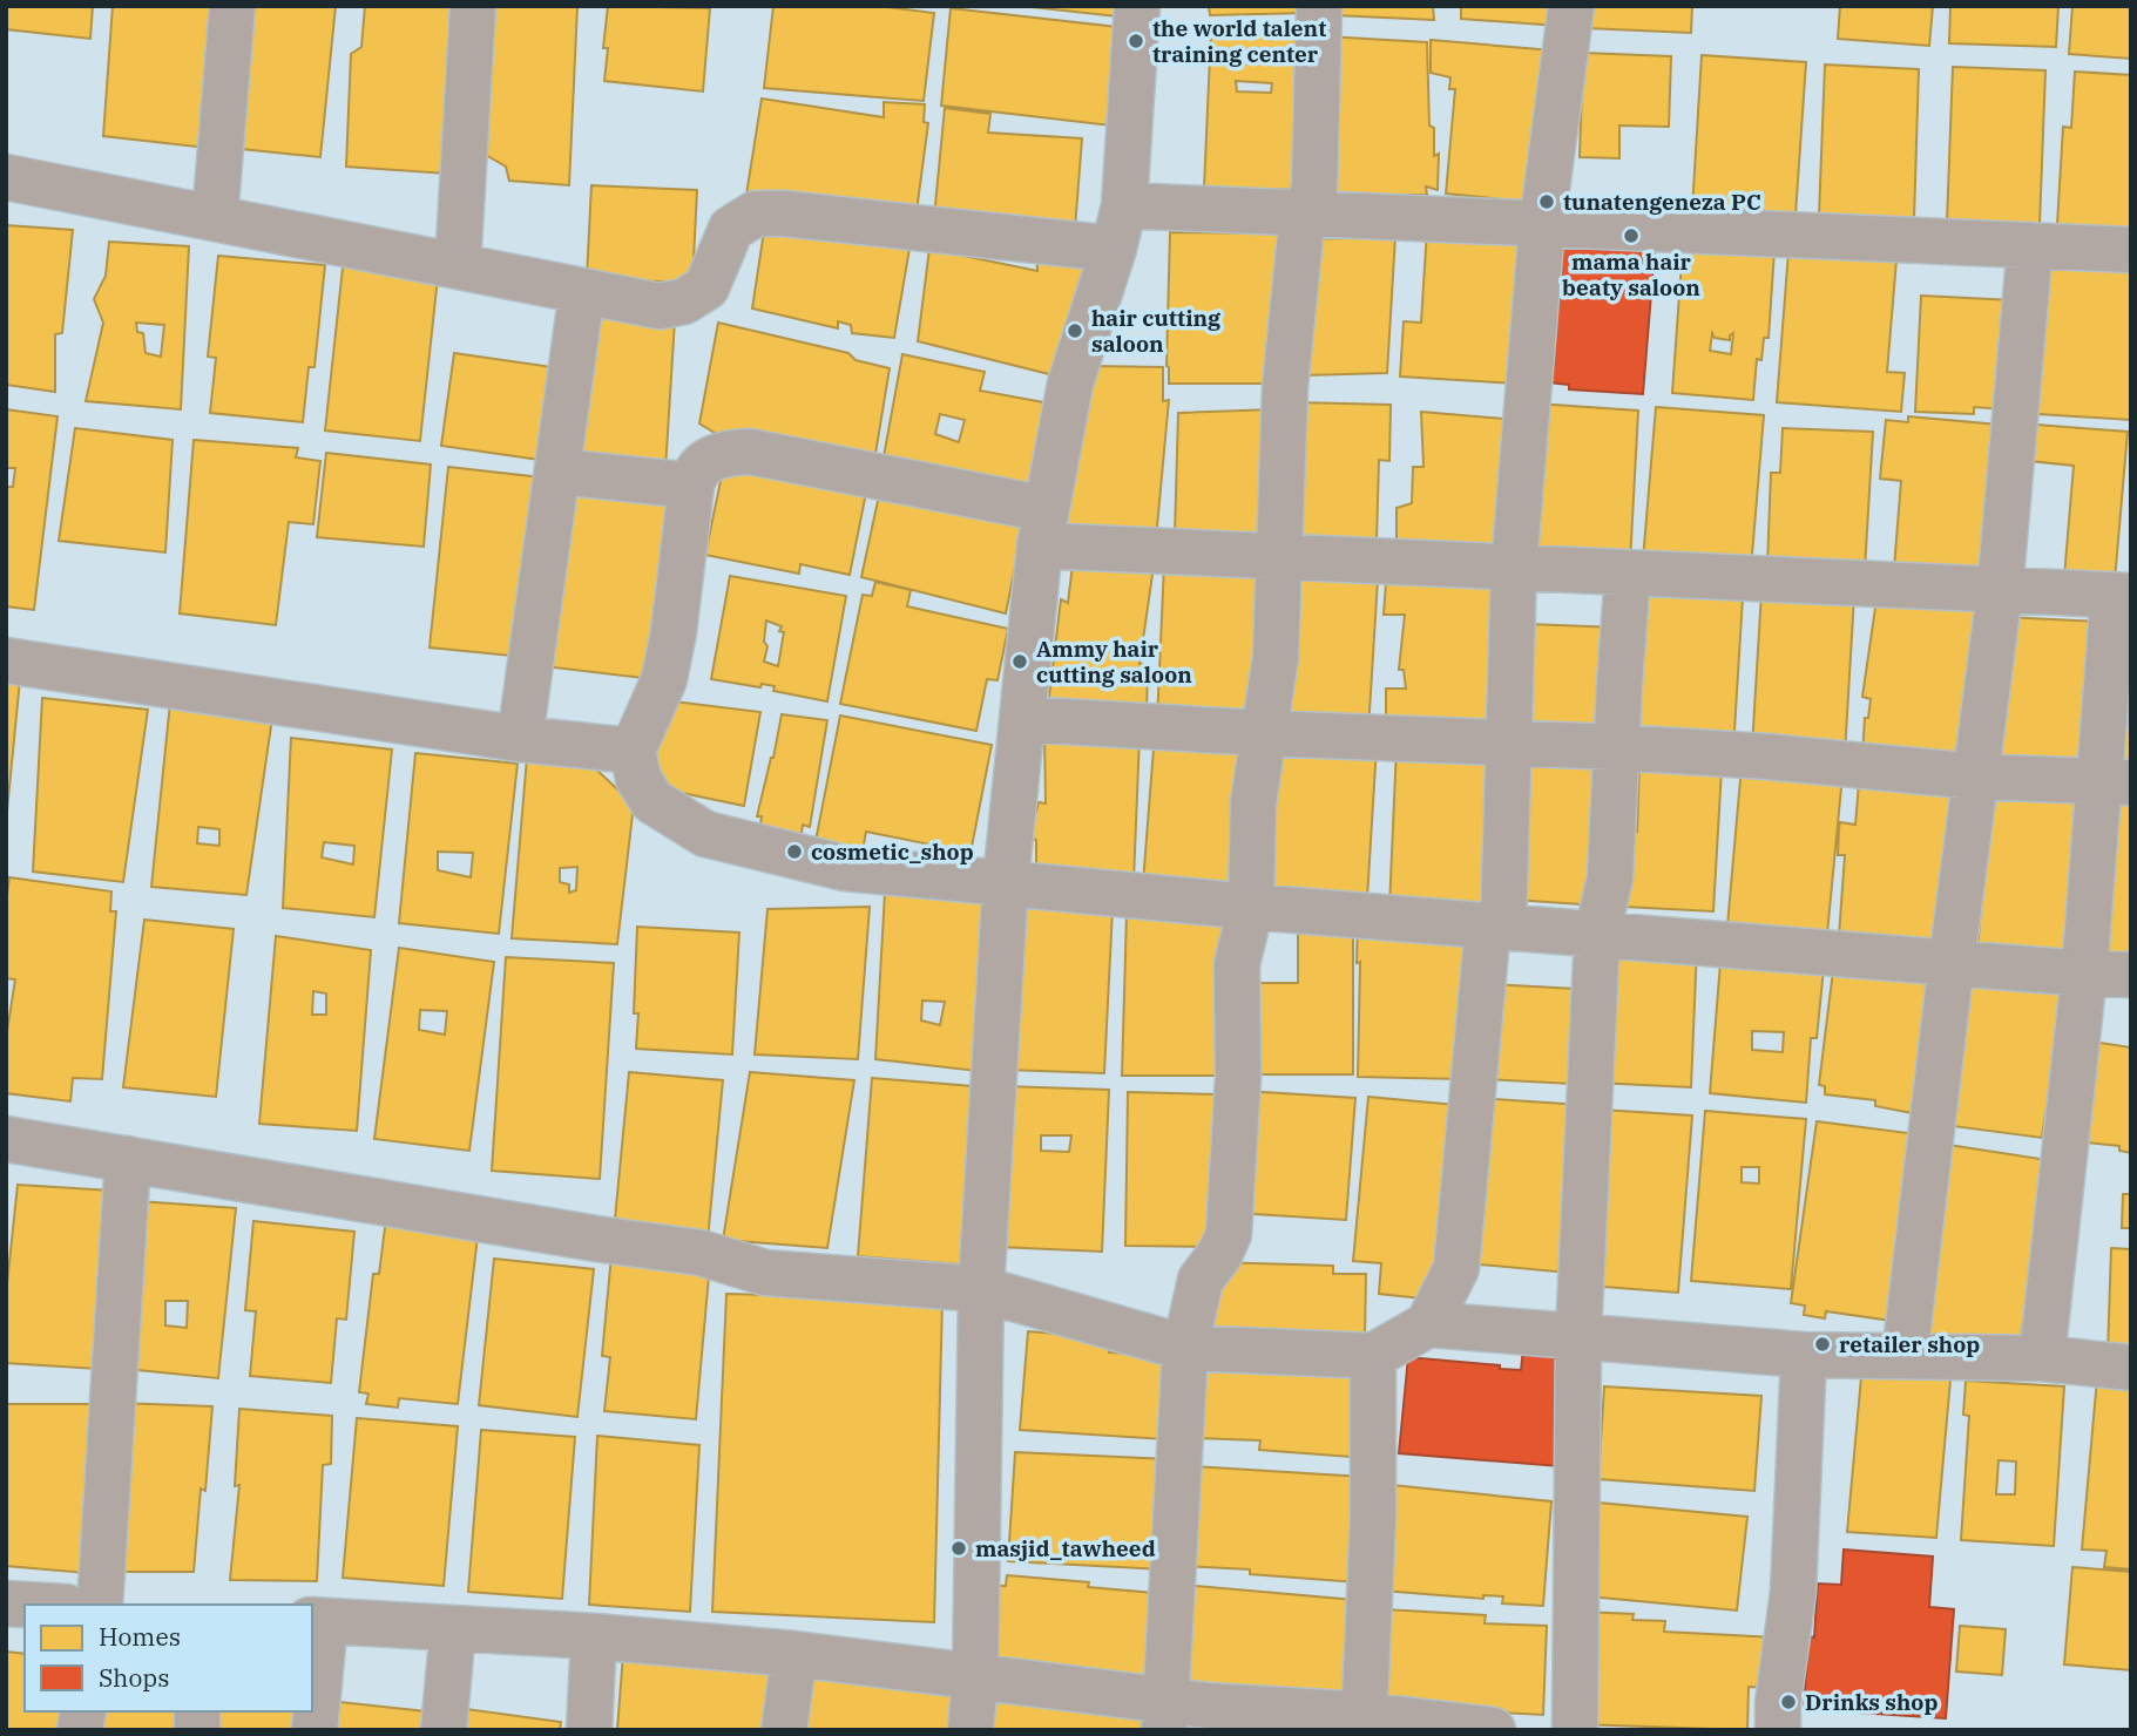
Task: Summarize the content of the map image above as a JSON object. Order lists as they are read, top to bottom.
{
  "places": [
    "the world talent training center",
    "tunatengeneza PC",
    "mama hair beaty saloon",
    "hair cutting saloon",
    "Ammy hair cutting saloon",
    "cosmetic_shop",
    "retailer shop",
    "masjid_tawheed",
    "Drinks shop"
  ],
  "legend": ["Homes", "Shops"]
}
